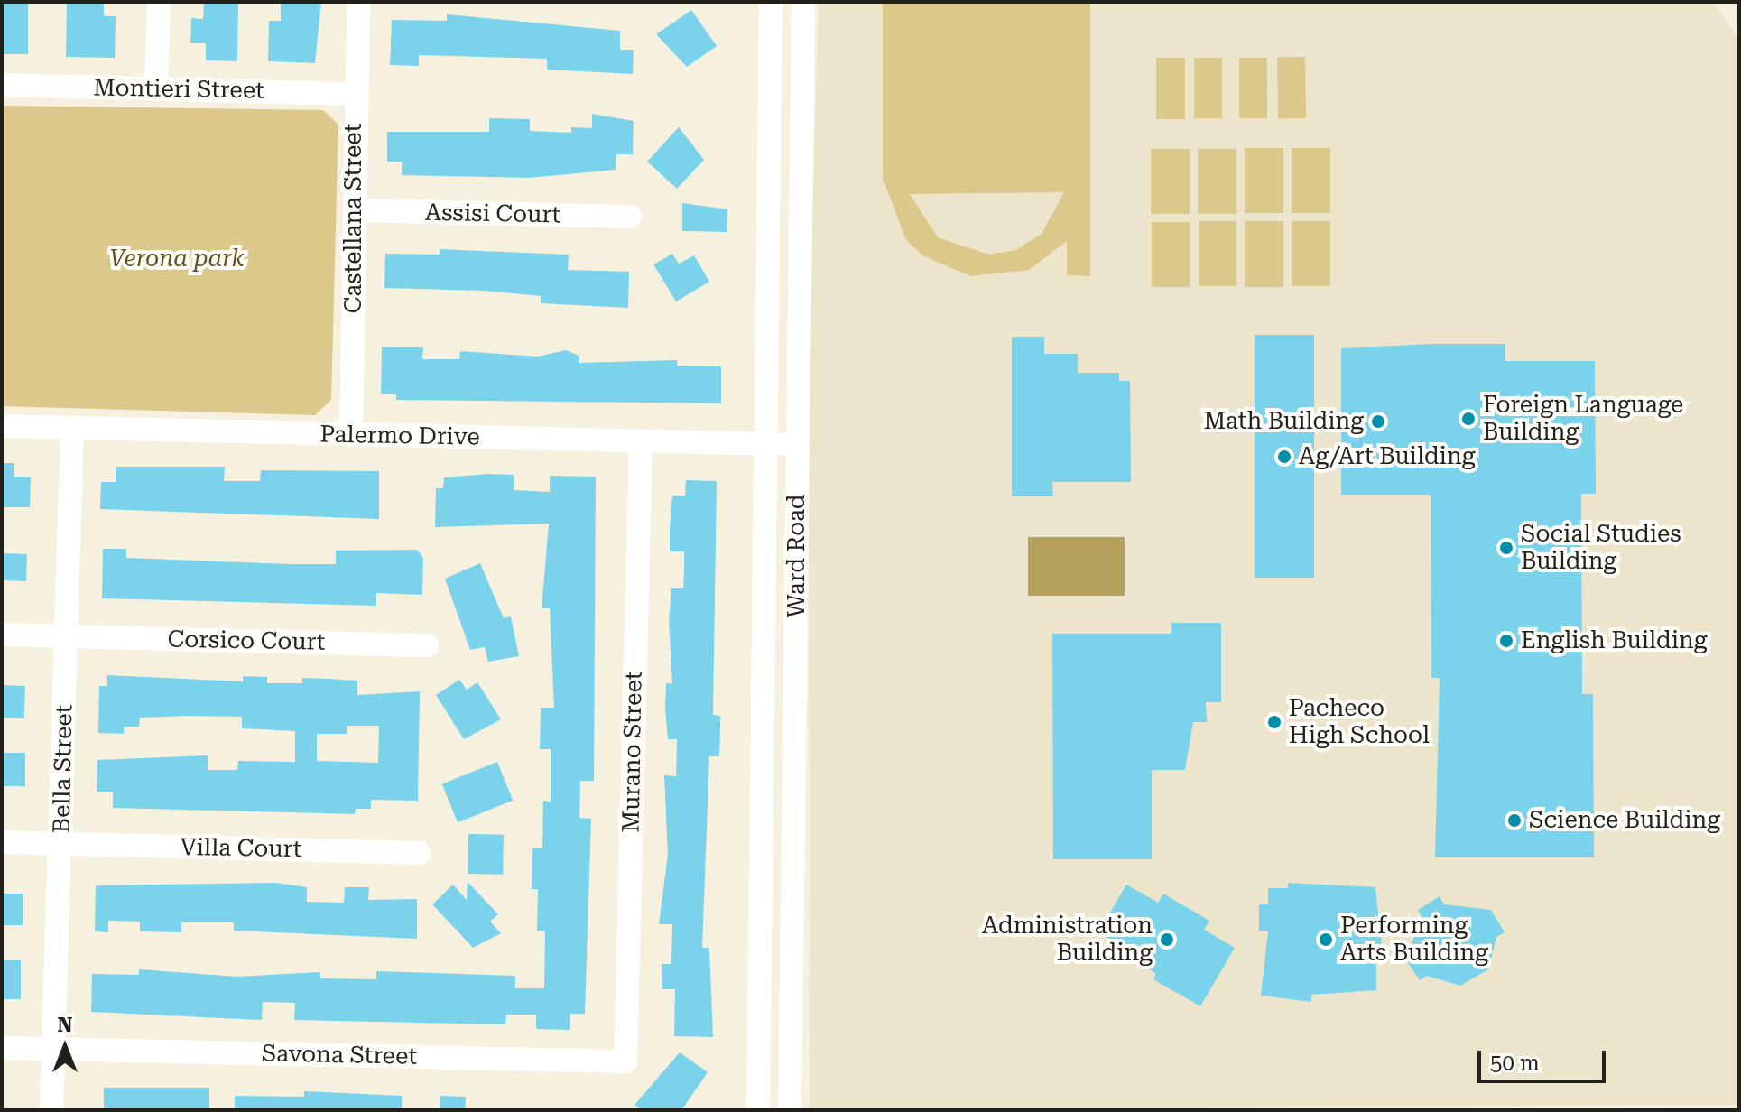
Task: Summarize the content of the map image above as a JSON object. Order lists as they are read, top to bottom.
{
  "streets": {
    "street": [
      "Montieri Street",
      "Assisi Court",
      "Castellana Street",
      "Palermo Drive",
      "Ward Road",
      "Corsico Court",
      "Murano Street",
      "Bella Street",
      "Villa Court",
      "Savona Street"
    ]
  },
  "crossings": [
    ["Montieri Street", "Castellana Street"],
    ["Assisi Court", "Castellana Street"],
    ["Castellana Street", "Palermo Drive"],
    ["Palermo Drive", "Ward Road"],
    ["Palermo Drive", "Murano Street"],
    ["Palermo Drive", "Bella Street"],
    ["Corsico Court", "Bella Street"],
    ["Murano Street", "Savona Street"],
    ["Bella Street", "Villa Court"],
    ["Bella Street", "Savona Street"]
  ],
  "parks": ["Verona park"],
  "places": [
    "Foreign Language Building",
    "Math Building",
    "Ag/Art Building",
    "Social Studies Building",
    "English Building",
    "Pacheco High School",
    "Science Building",
    "Administration Building",
    "Performing Arts Building"
  ],
  "scale_bar": "50 m",
  "north": "top"
}
